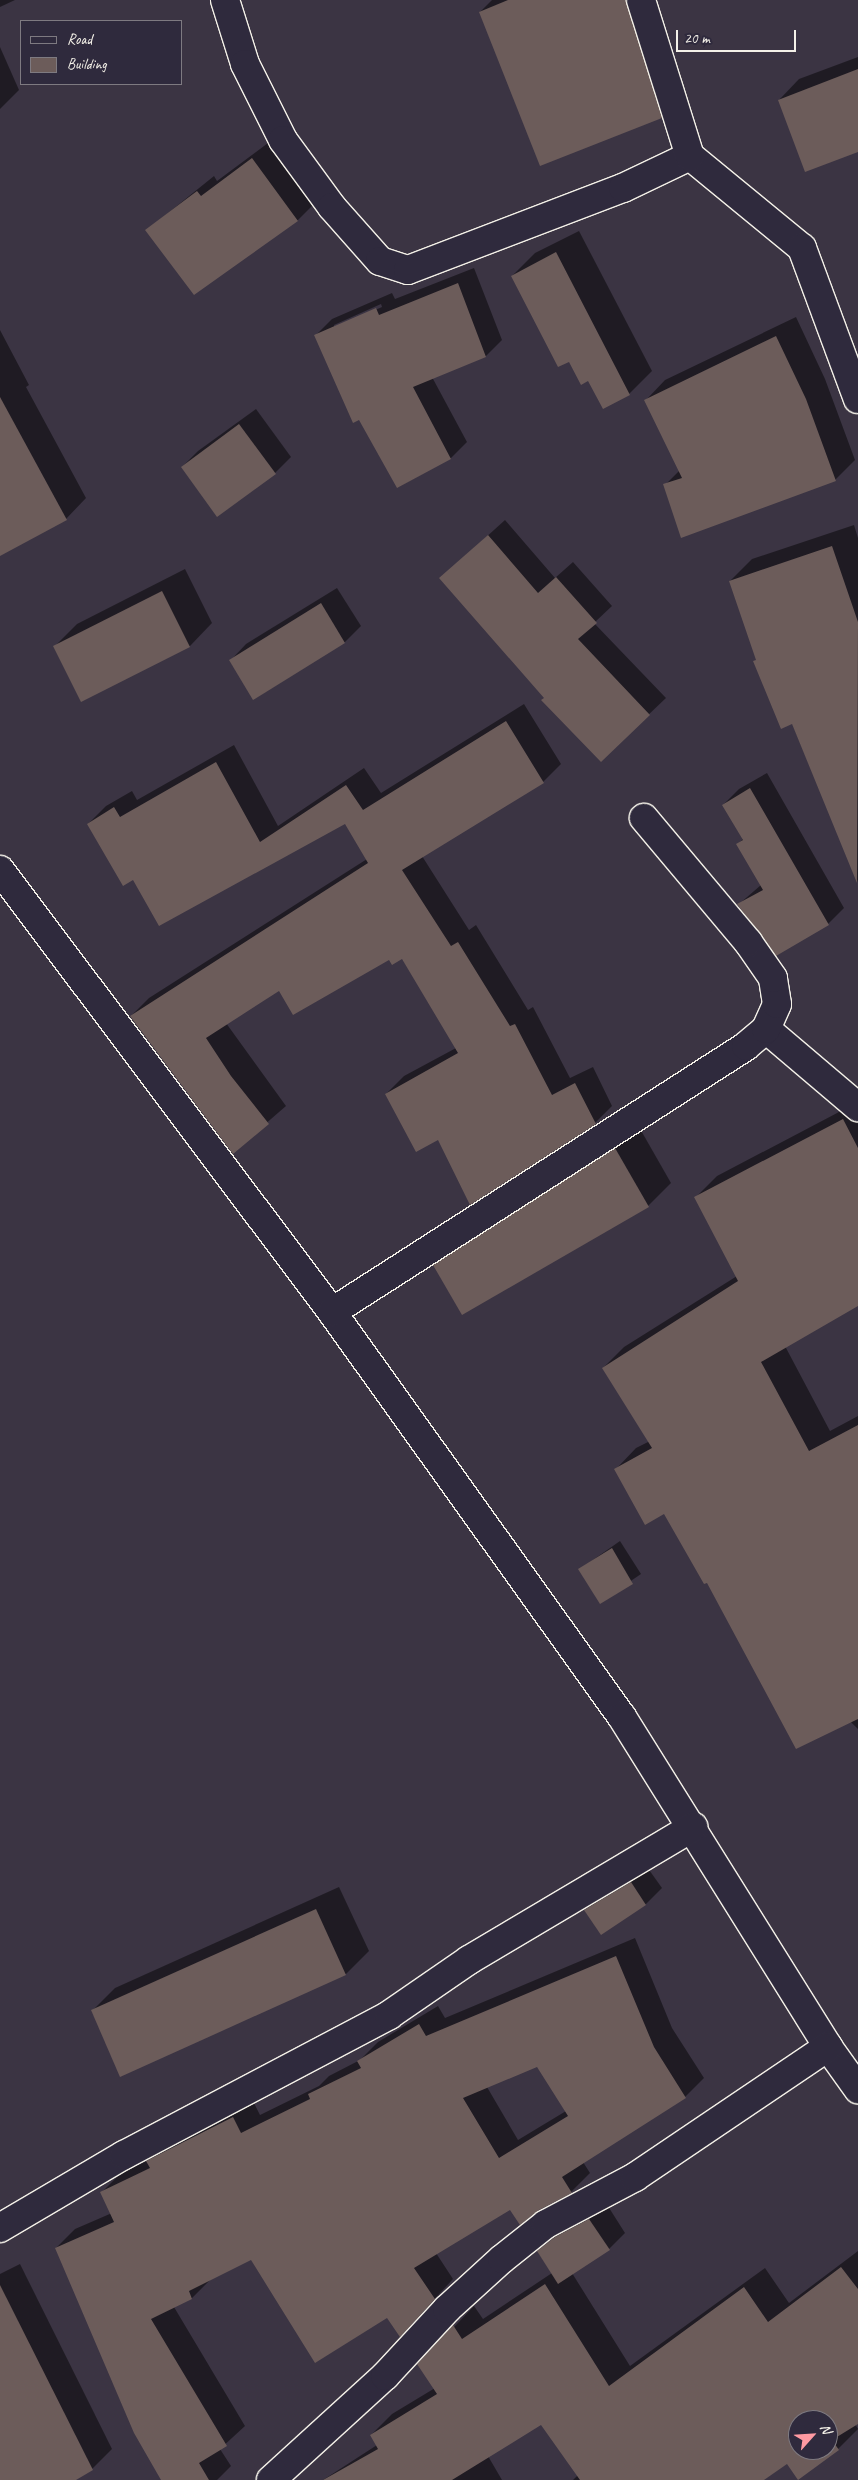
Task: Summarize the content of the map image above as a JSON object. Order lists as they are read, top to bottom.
{
  "legend": ["Road", "Building"],
  "scale_bar": "20 m",
  "north": "top right"
}
